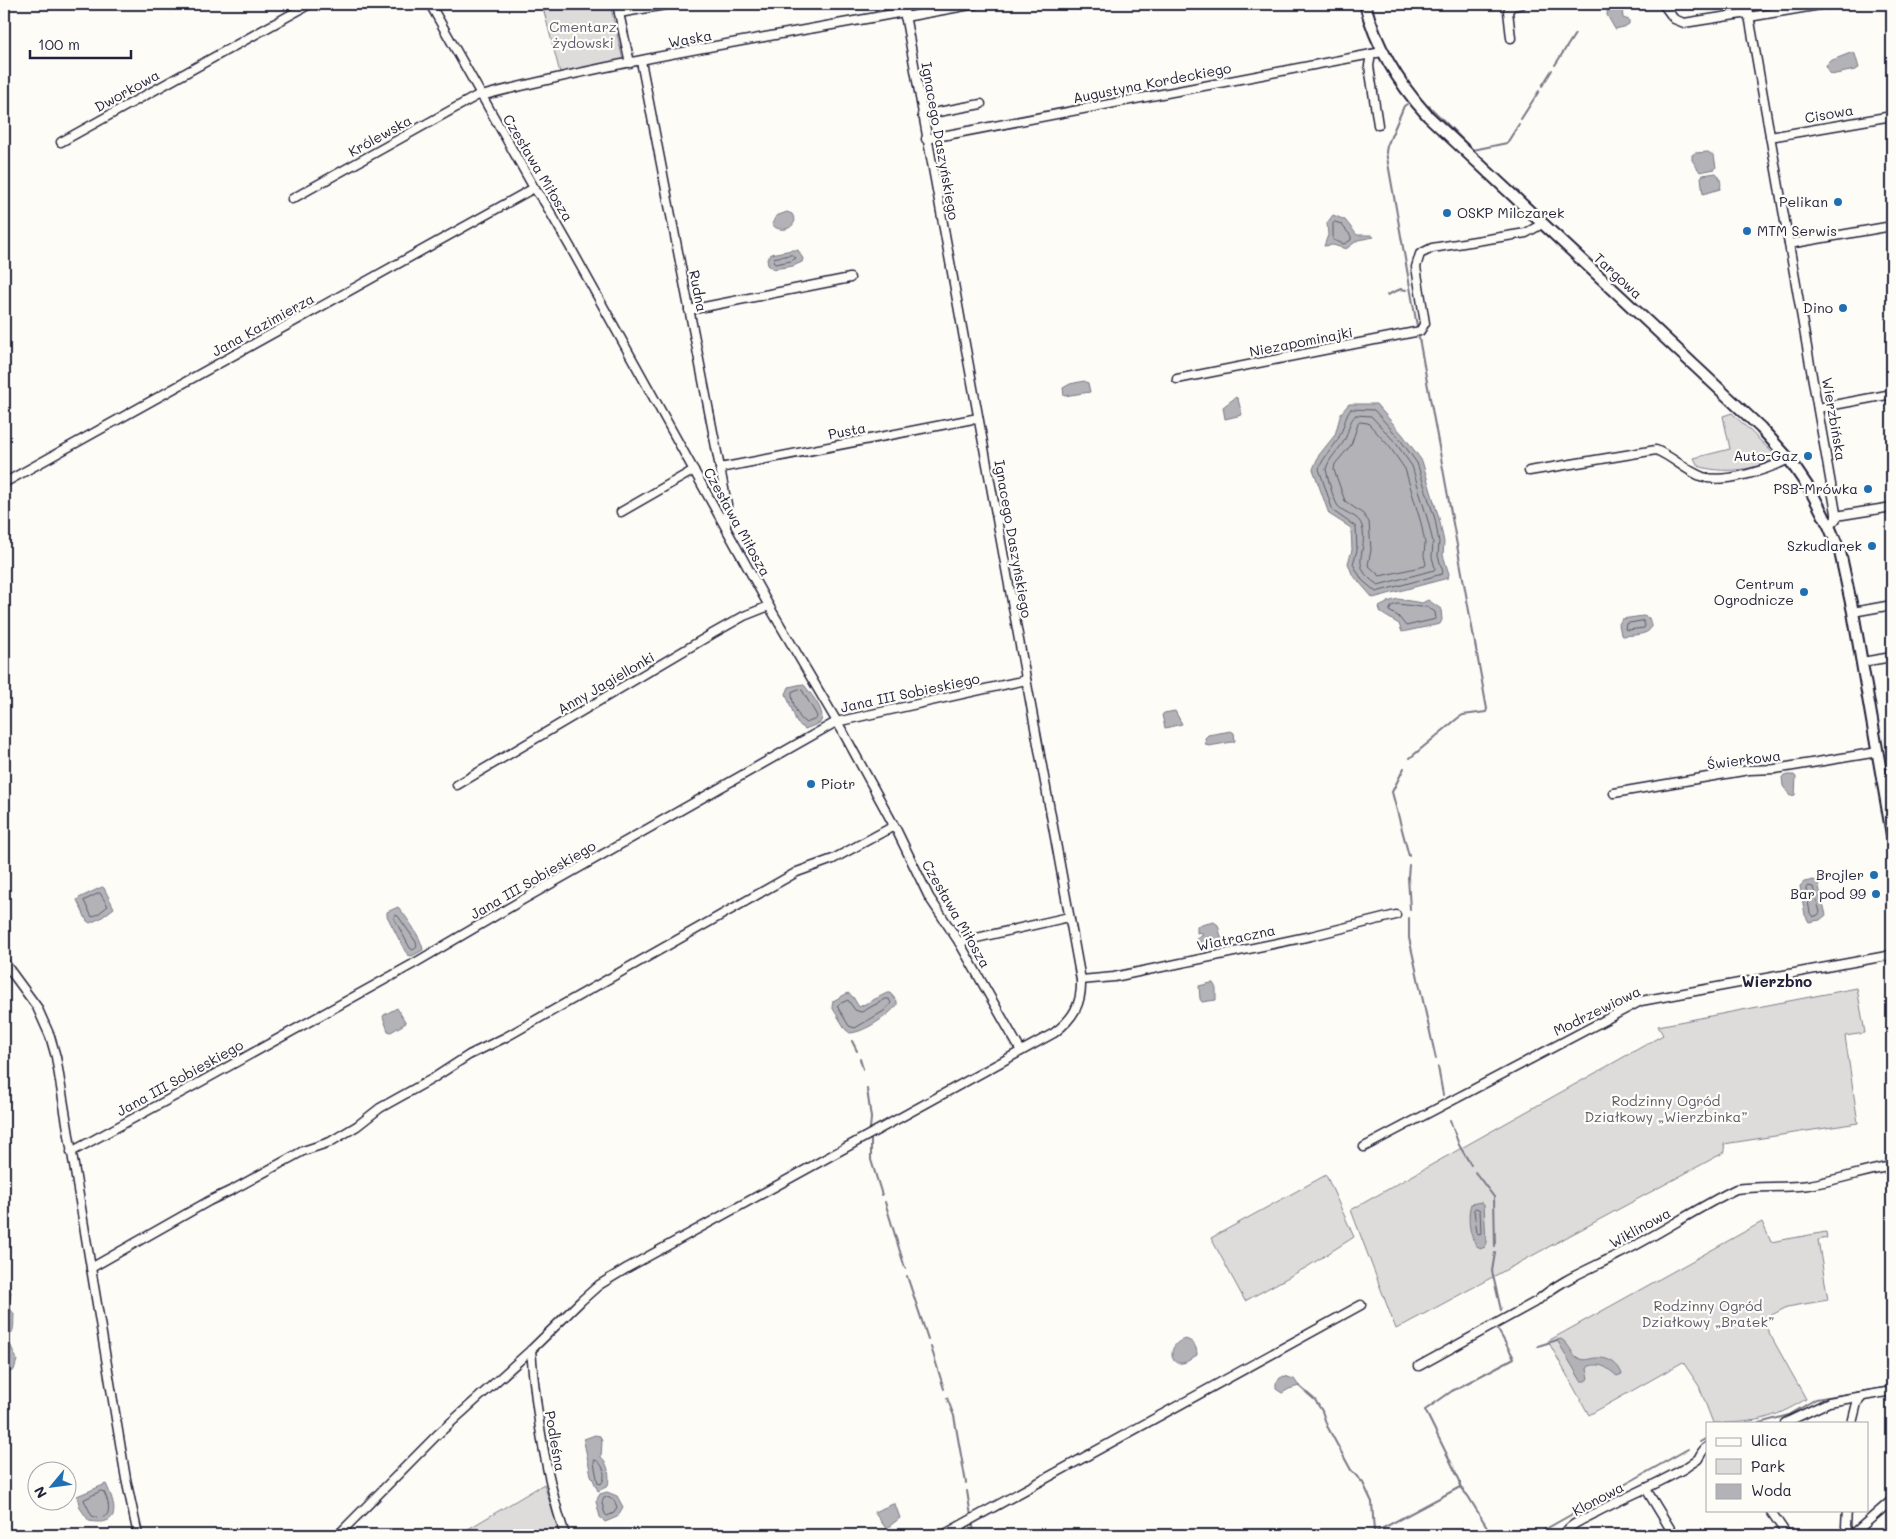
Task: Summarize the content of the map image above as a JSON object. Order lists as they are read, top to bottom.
{
  "streets": {
    "main road": ["Targowa"],
    "street": [
      "Wąska",
      "Augustyna Kordeckiego",
      "Dworkowa",
      "Cisowa",
      "Królewska",
      "Ignacego Daszyńskiego",
      "Czesława Miłosza",
      "Rudna",
      "Jana Kazimierza",
      "Niezapominajki",
      "Wierzbińska",
      "Pusta",
      "Anny Jagiellonki",
      "Jana III Sobieskiego",
      "Świerkowa",
      "Wiatraczna",
      "Modrzewiowa",
      "Wiklinowa",
      "Podleśna",
      "Klonowa"
    ]
  },
  "crossings": [
    ["Wąska", "Królewska"],
    ["Wąska", "Ignacego Daszyńskiego"],
    ["Wąska", "Czesława Miłosza"],
    ["Wąska", "Rudna"],
    ["Augustyna Kordeckiego", "Ignacego Daszyńskiego"],
    ["Augustyna Kordeckiego", "Targowa"],
    ["Cisowa", "Wierzbińska"],
    ["Królewska", "Czesława Miłosza"],
    ["Ignacego Daszyńskiego", "Czesława Miłosza"],
    ["Ignacego Daszyńskiego", "Pusta"],
    ["Ignacego Daszyńskiego", "Jana III Sobieskiego"],
    ["Ignacego Daszyńskiego", "Wiatraczna"],
    ["Ignacego Daszyńskiego", "Podleśna"],
    ["Czesława Miłosza", "Rudna"],
    ["Czesława Miłosza", "Jana Kazimierza"],
    ["Czesława Miłosza", "Anny Jagiellonki"],
    ["Czesława Miłosza", "Jana III Sobieskiego"],
    ["Targowa", "Niezapominajki"],
    ["Rudna", "Pusta"]
  ],
  "districts": ["Wierzbno"],
  "parks": ["Cmentarz żydowski", "Rodzinny Ogród Działkowy „Wierzbinka”", "Rodzinny Ogród Działkowy „Bratek”"],
  "places": [
    "Pelikan",
    "OSKP Milczarek",
    "MTM Serwis",
    "Dino",
    "Auto-Gaz",
    "PSB-Mrówka",
    "Szkudlarek",
    "Centrum Ogrodnicze",
    "Piotr",
    "Brojler",
    "Bar pod 99"
  ],
  "legend": ["Ulica", "Park", "Woda"],
  "scale_bar": "100 m",
  "north": "bottom left"
}
